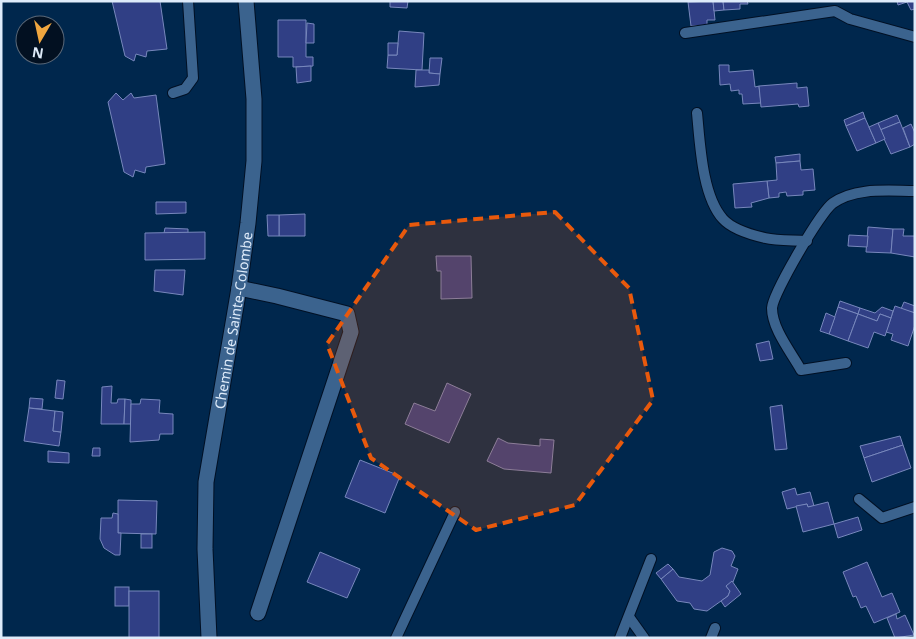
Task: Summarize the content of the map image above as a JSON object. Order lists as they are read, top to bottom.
{
  "streets": {
    "street": ["Chemin de Sainte-Colombe"]
  },
  "north": "bottom"
}
